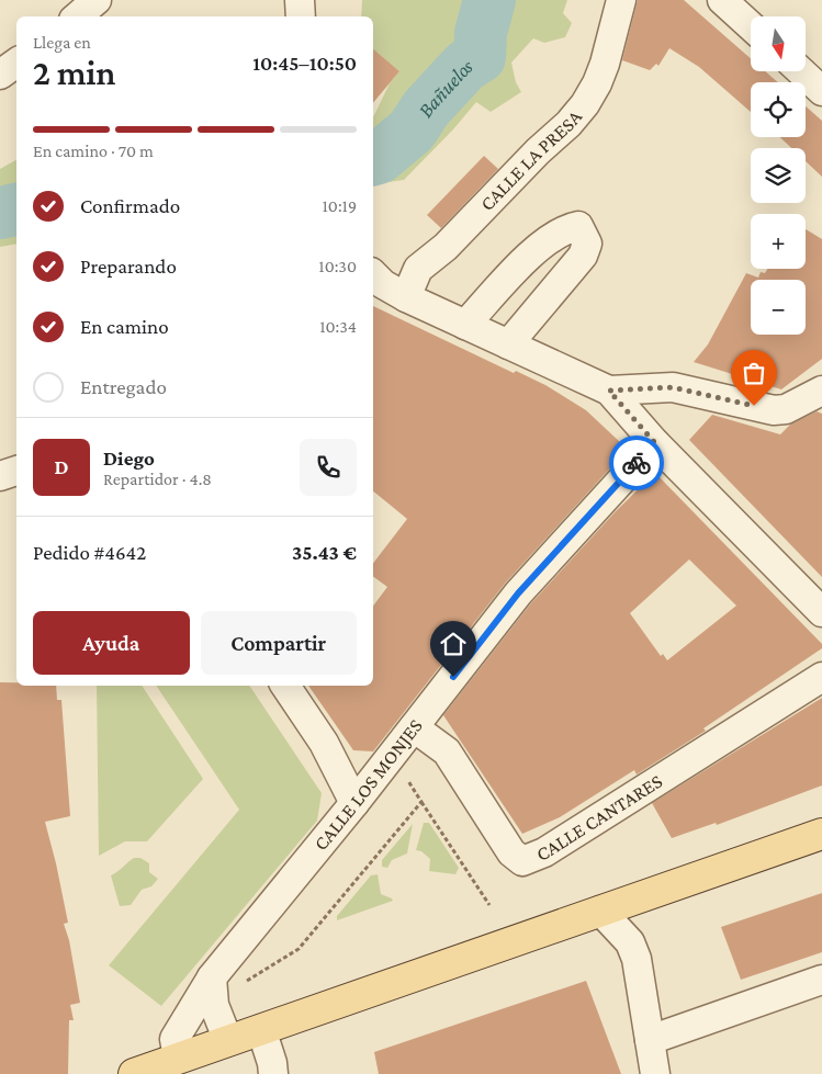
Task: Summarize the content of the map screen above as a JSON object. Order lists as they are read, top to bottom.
{
  "streets": {
    "street": ["CALLE LA PRESA", "CALLE LOS MONJES", "CALLE CANTARES"]
  },
  "crossings": [
    ["CALLE LOS MONJES", "CALLE CANTARES"]
  ],
  "water": ["Bañuelos"],
  "north": "bottom",
  "page": {
    "map_buttons": ["+", "−"],
    "heading": ["2 min", "Llega en", "10:45–10:50"],
    "panel": [
      "Diego",
      "Repartidor · 4.8",
      "Pedido #4642",
      "35.43 €"
    ],
    "bar": "En camino · 70 m",
    "list": [
      ["Confirmado", "10:19"],
      ["Preparando", "10:30"],
      ["En camino", "10:34"],
      "Entregado"
    ],
    "round": "D",
    "buttons": ["Ayuda", "Compartir"]
  }
}
